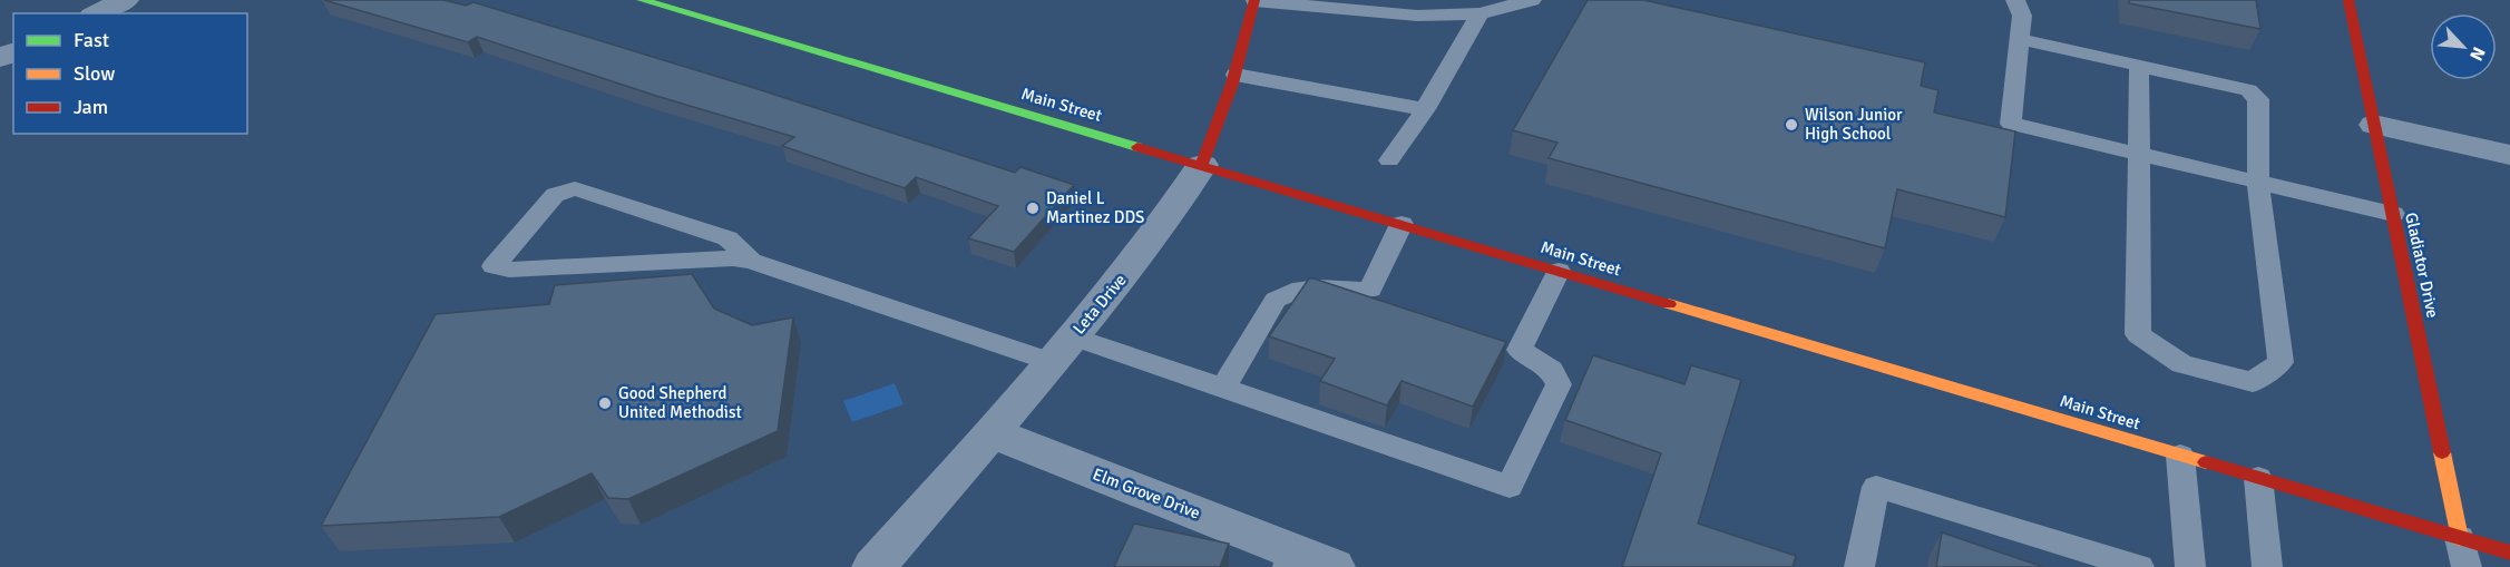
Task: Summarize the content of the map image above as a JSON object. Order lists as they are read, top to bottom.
{
  "streets": {
    "main road": ["Main Street", "Gladiator Drive", "Leta Drive"],
    "street": ["Elm Grove Drive"]
  },
  "crossings": [
    ["Main Street", "Gladiator Drive"],
    ["Main Street", "Leta Drive"],
    ["Leta Drive", "Elm Grove Drive"]
  ],
  "places": ["Wilson Junior High School", "Daniel L Martinez DDS", "Good Shepherd United Methodist"],
  "legend": ["Fast", "Slow", "Jam"],
  "north": "bottom right"
}
